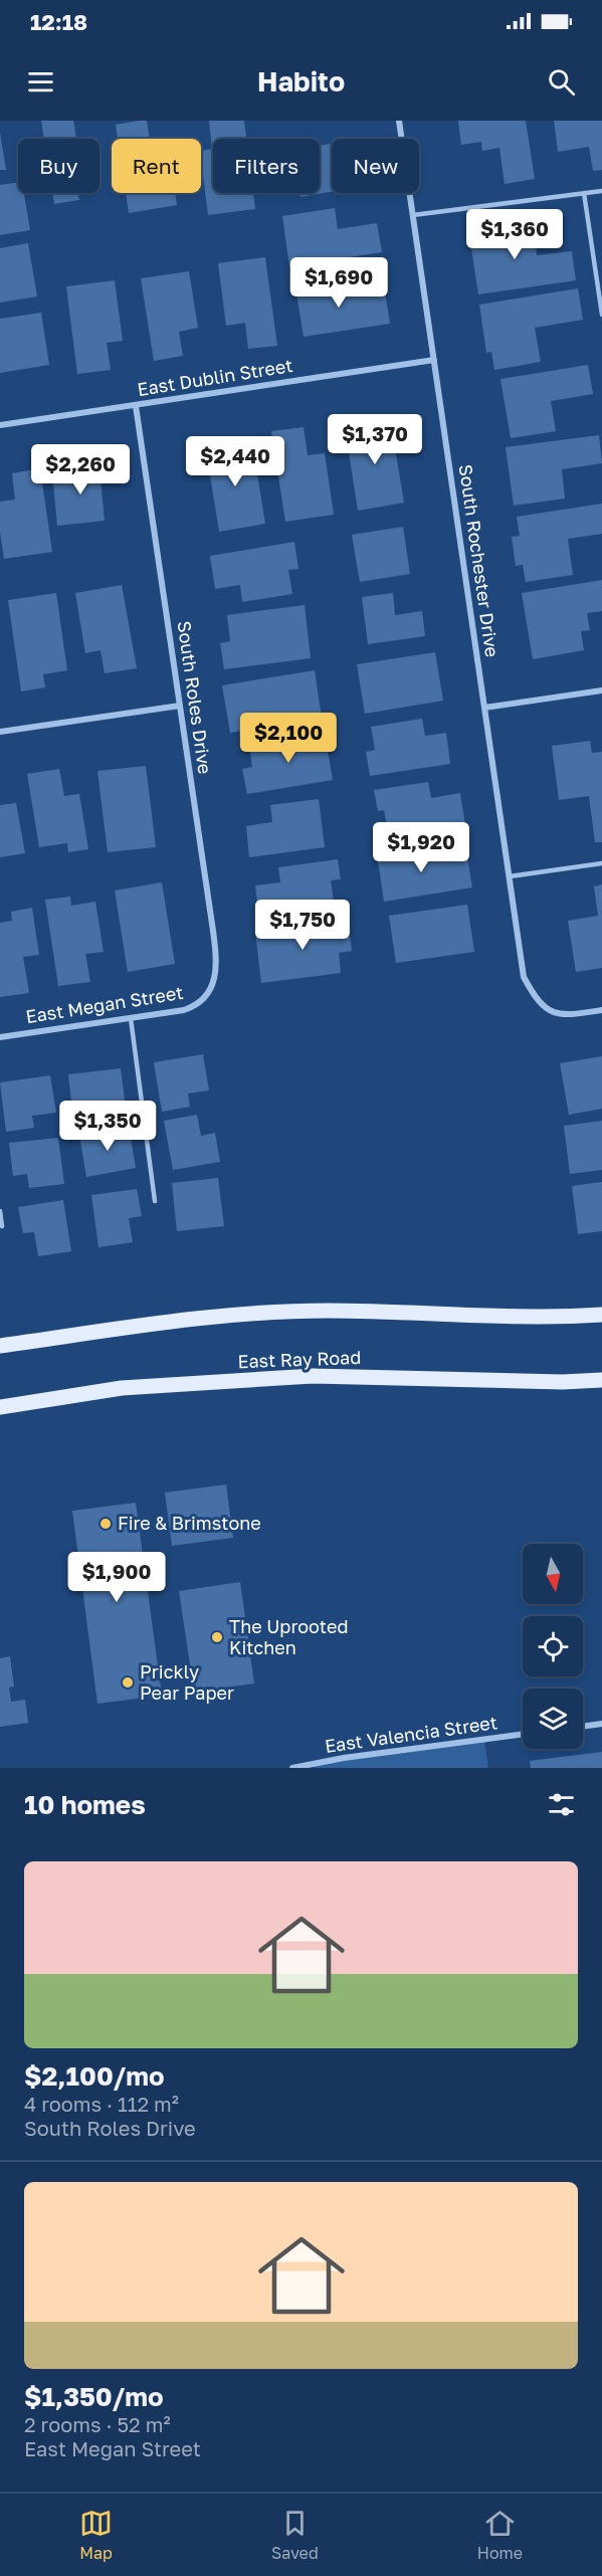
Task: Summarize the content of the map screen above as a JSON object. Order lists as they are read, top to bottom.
{
  "streets": {
    "main road": ["East Ray Road"],
    "street": [
      "East Dublin Street",
      "South Rochester Drive",
      "South Roles Drive",
      "East Megan Street",
      "East Valencia Street"
    ]
  },
  "crossings": [
    ["East Dublin Street", "South Rochester Drive"],
    ["East Dublin Street", "South Roles Drive"],
    ["South Roles Drive", "East Megan Street"]
  ],
  "places": ["Fire & Brimstone", "The Uprooted Kitchen", "Prickly Pear Paper"],
  "north": "bottom",
  "page": {
    "status": "12:18",
    "header": "Habito",
    "chip": [
      "Buy",
      "Rent",
      "Filters",
      "New"
    ],
    "price": [
      "$1,360",
      "$1,690",
      "$1,370",
      "$2,440",
      "$2,260",
      "$2,100",
      "$1,920",
      "$1,750",
      "$1,350",
      "$1,900"
    ],
    "heading": "10 homes",
    "list": [
      {
        "name": "$2,100/mo",
        "note": "4 rooms · 112 m² · South Roles Drive"
      },
      {
        "name": "$1,350/mo",
        "note": "2 rooms · 52 m² · East Megan Street"
      }
    ],
    "tabs": ["Map", "Saved", "Home"]
  }
}
